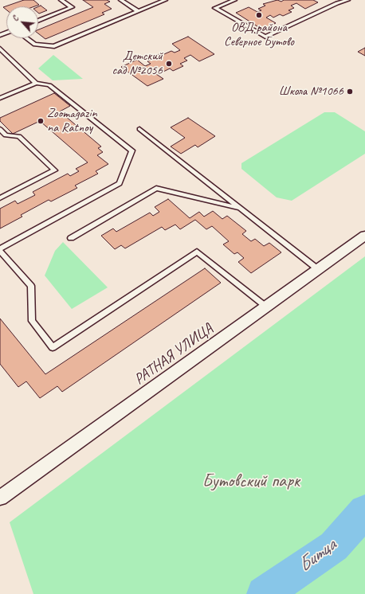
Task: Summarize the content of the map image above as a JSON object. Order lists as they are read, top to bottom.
{
  "streets": {
    "street": ["РАТНАЯ УЛИЦА"]
  },
  "water": ["Битца"],
  "parks": ["Бутовский парк"],
  "places": [
    "ОВД района Северное Бутово",
    "Детский сад №2056",
    "Школа №1066",
    "Zoomagazin na Ratnoy"
  ],
  "north": "top left"
}
